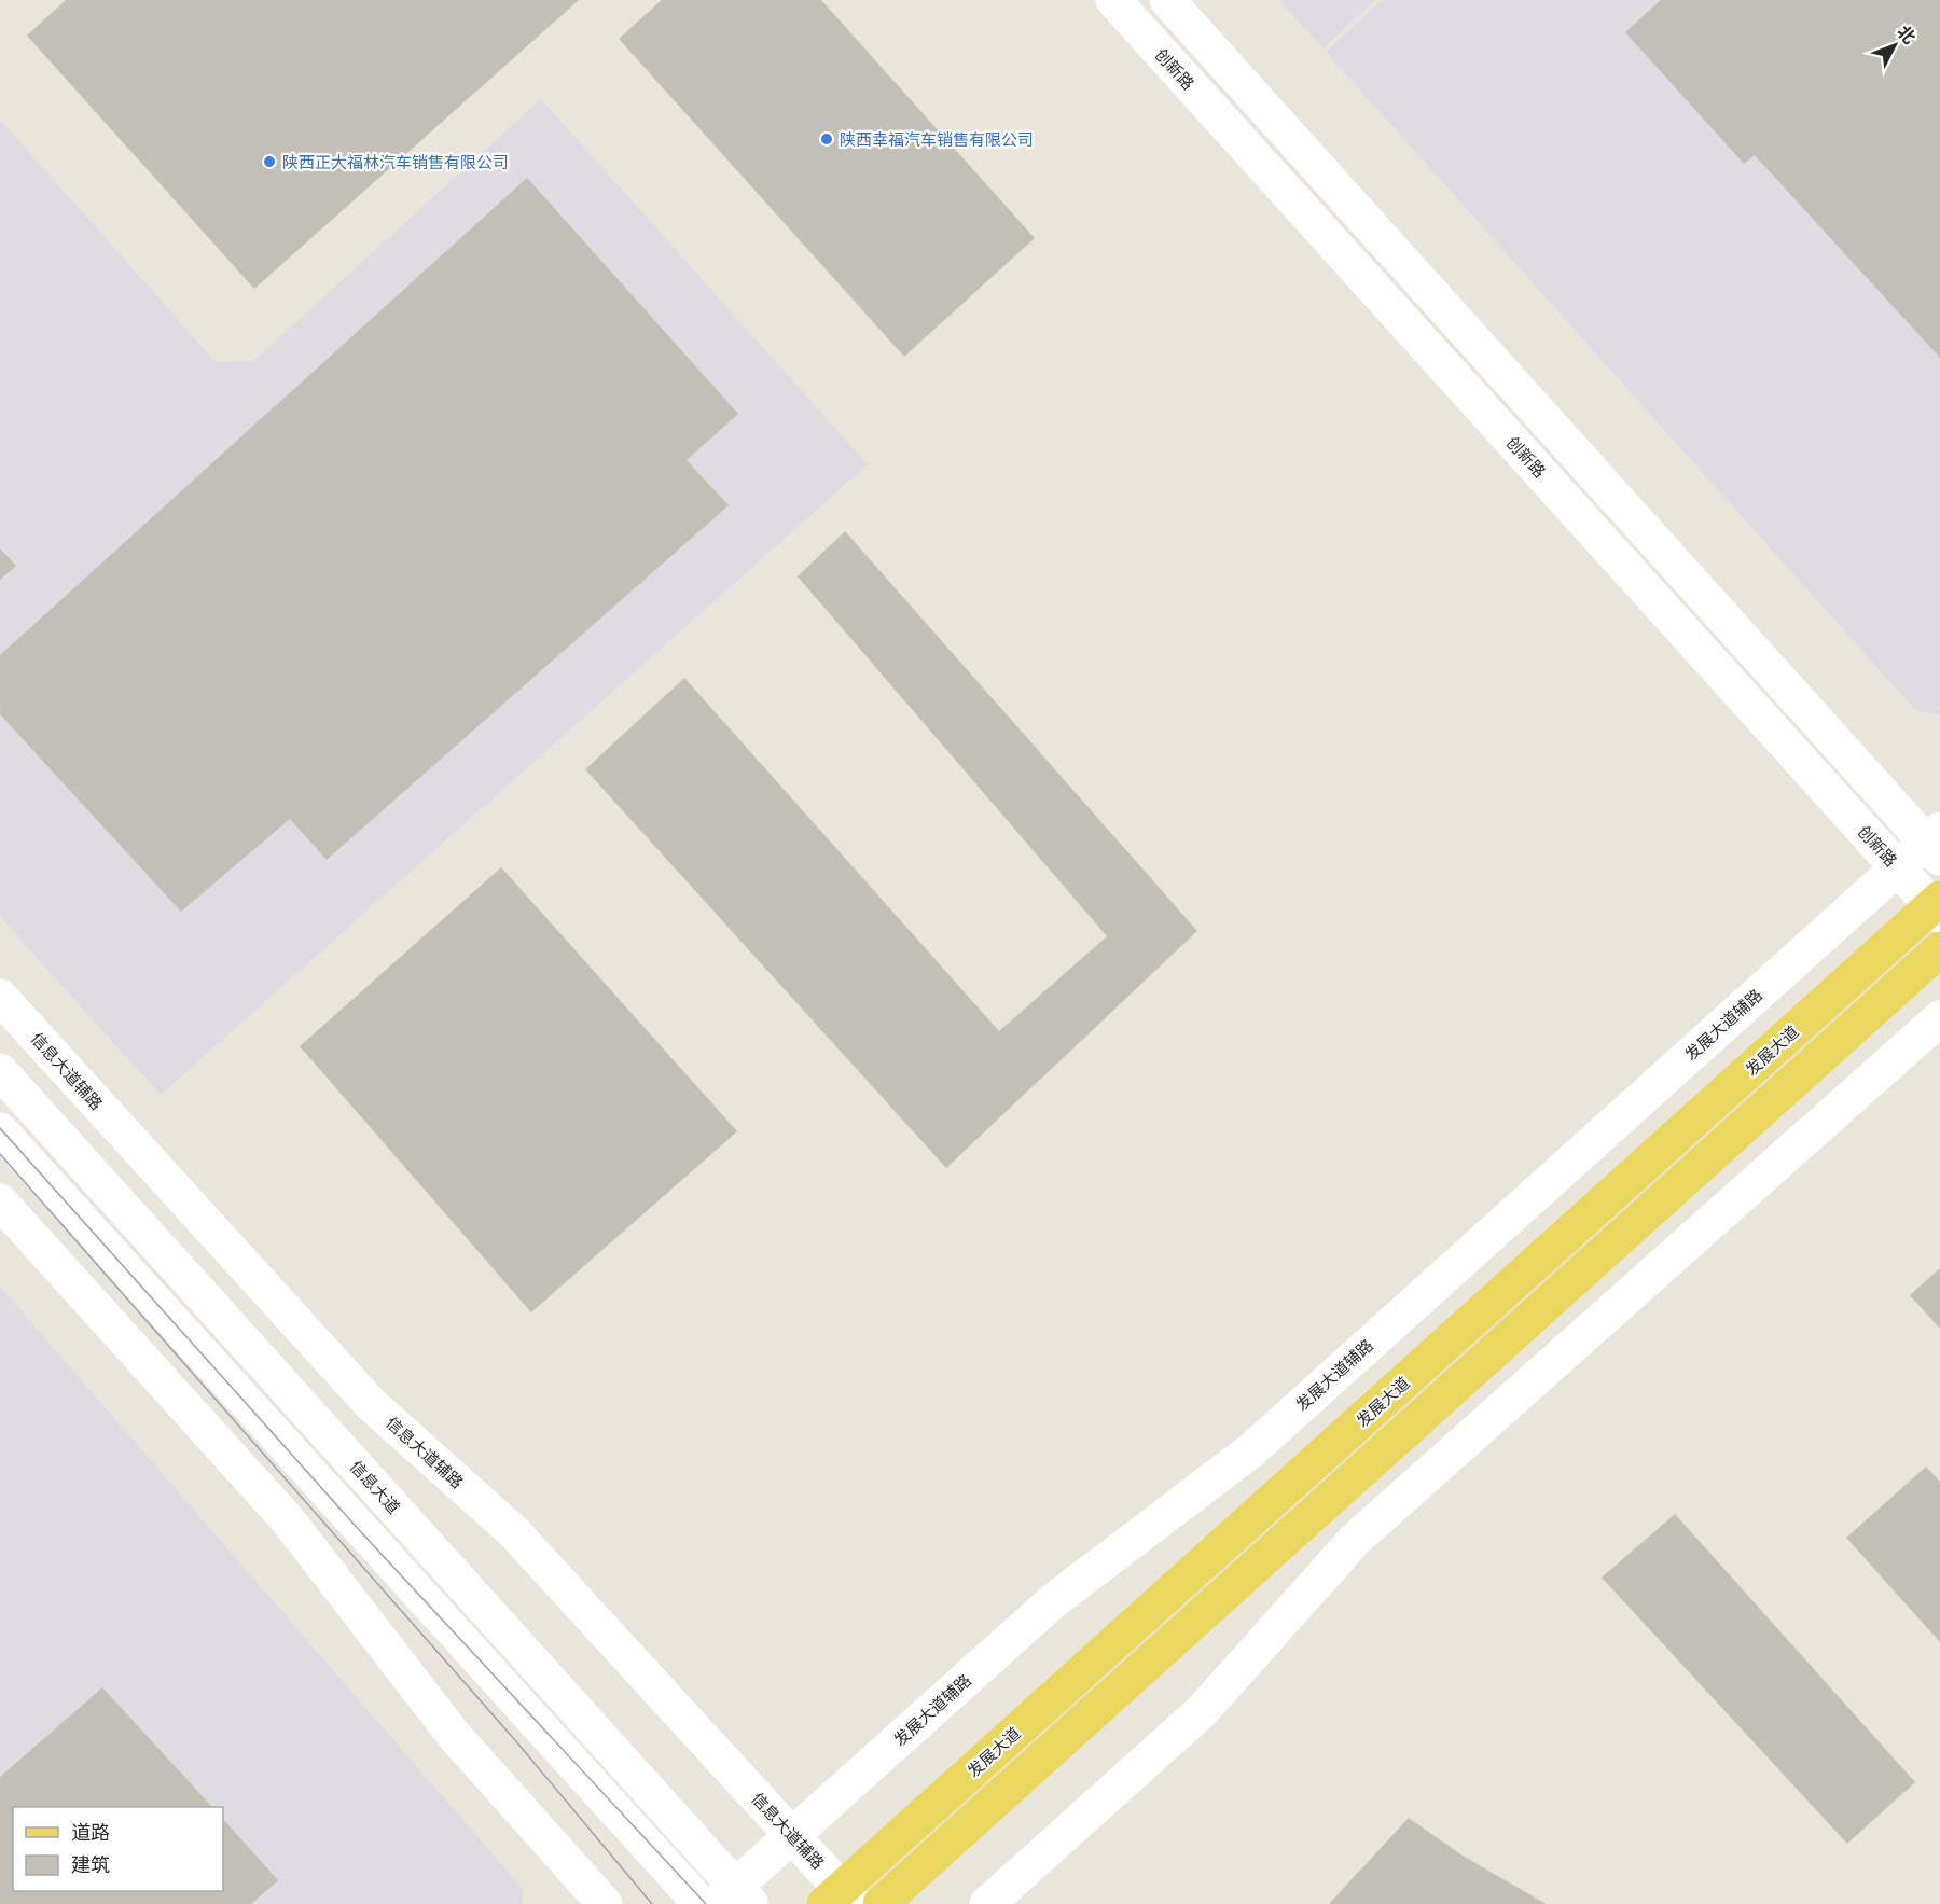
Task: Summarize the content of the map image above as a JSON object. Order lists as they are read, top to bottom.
{
  "streets": {
    "main road": ["发展大道"],
    "street": [
      "创新路",
      "发展大道辅路",
      "信息大道辅路",
      "信息大道"
    ]
  },
  "crossings": [
    ["创新路", "发展大道辅路"],
    ["创新路", "发展大道"],
    ["发展大道辅路", "信息大道辅路"],
    ["发展大道辅路", "信息大道"],
    ["发展大道", "信息大道辅路"]
  ],
  "places": ["陕西幸福汽车销售有限公司", "陕西正大福林汽车销售有限公司"],
  "legend": ["道路", "建筑"],
  "north": "top right"
}
